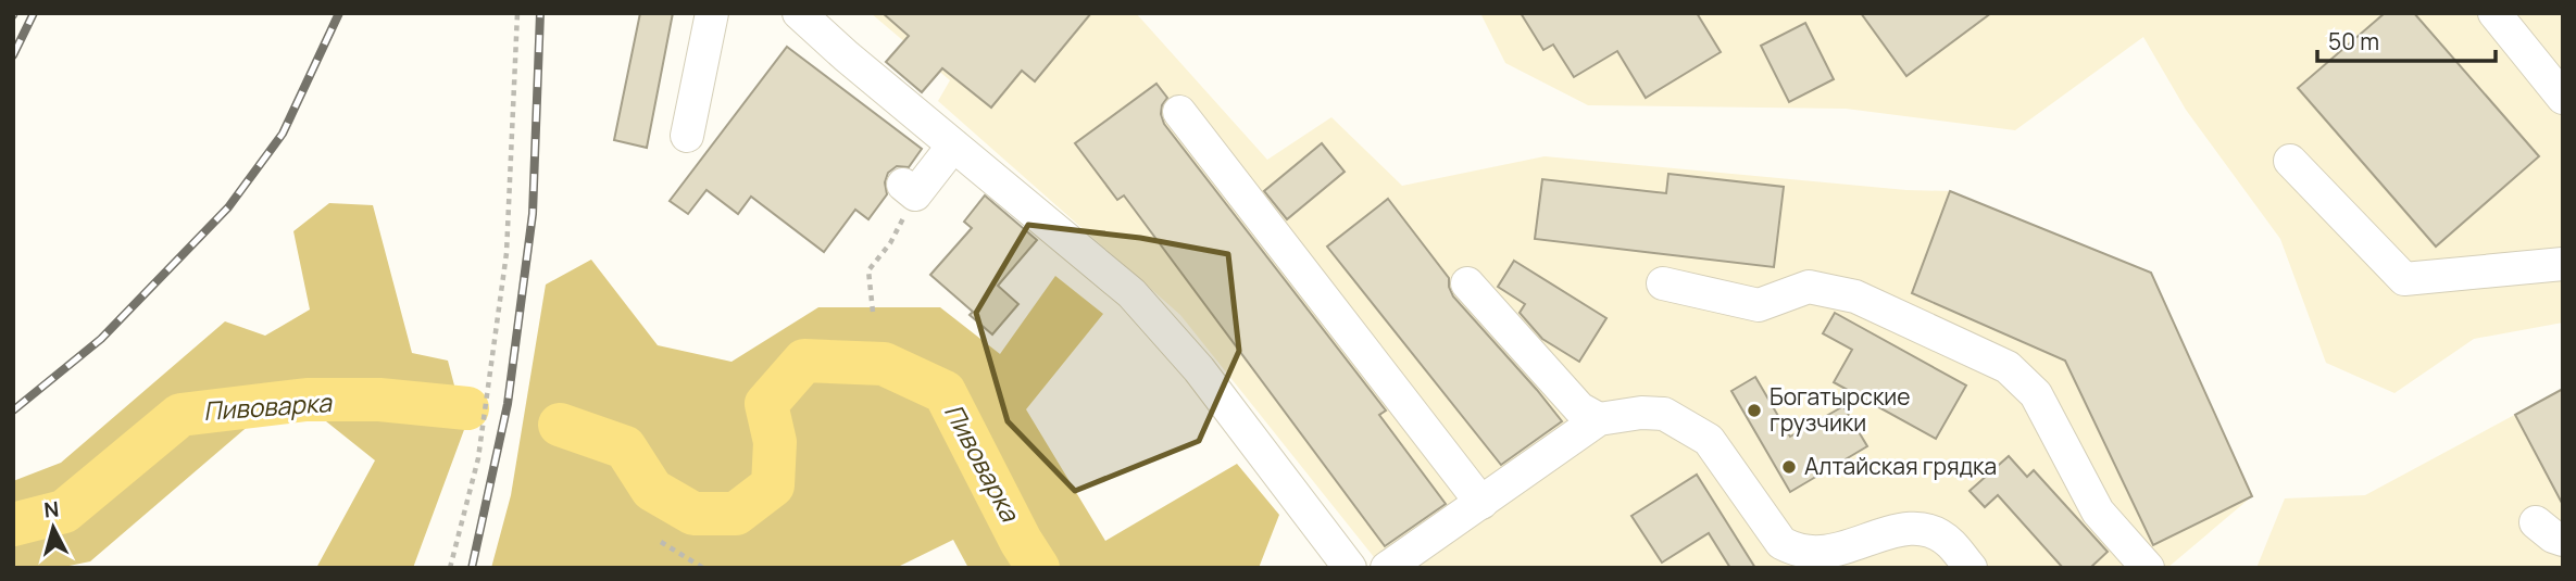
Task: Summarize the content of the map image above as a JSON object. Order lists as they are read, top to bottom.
{
  "water": ["Пивоварка"],
  "places": ["Богатырские грузчики", "Алтайская грядка"],
  "scale_bar": "50 m",
  "north": "top"
}
